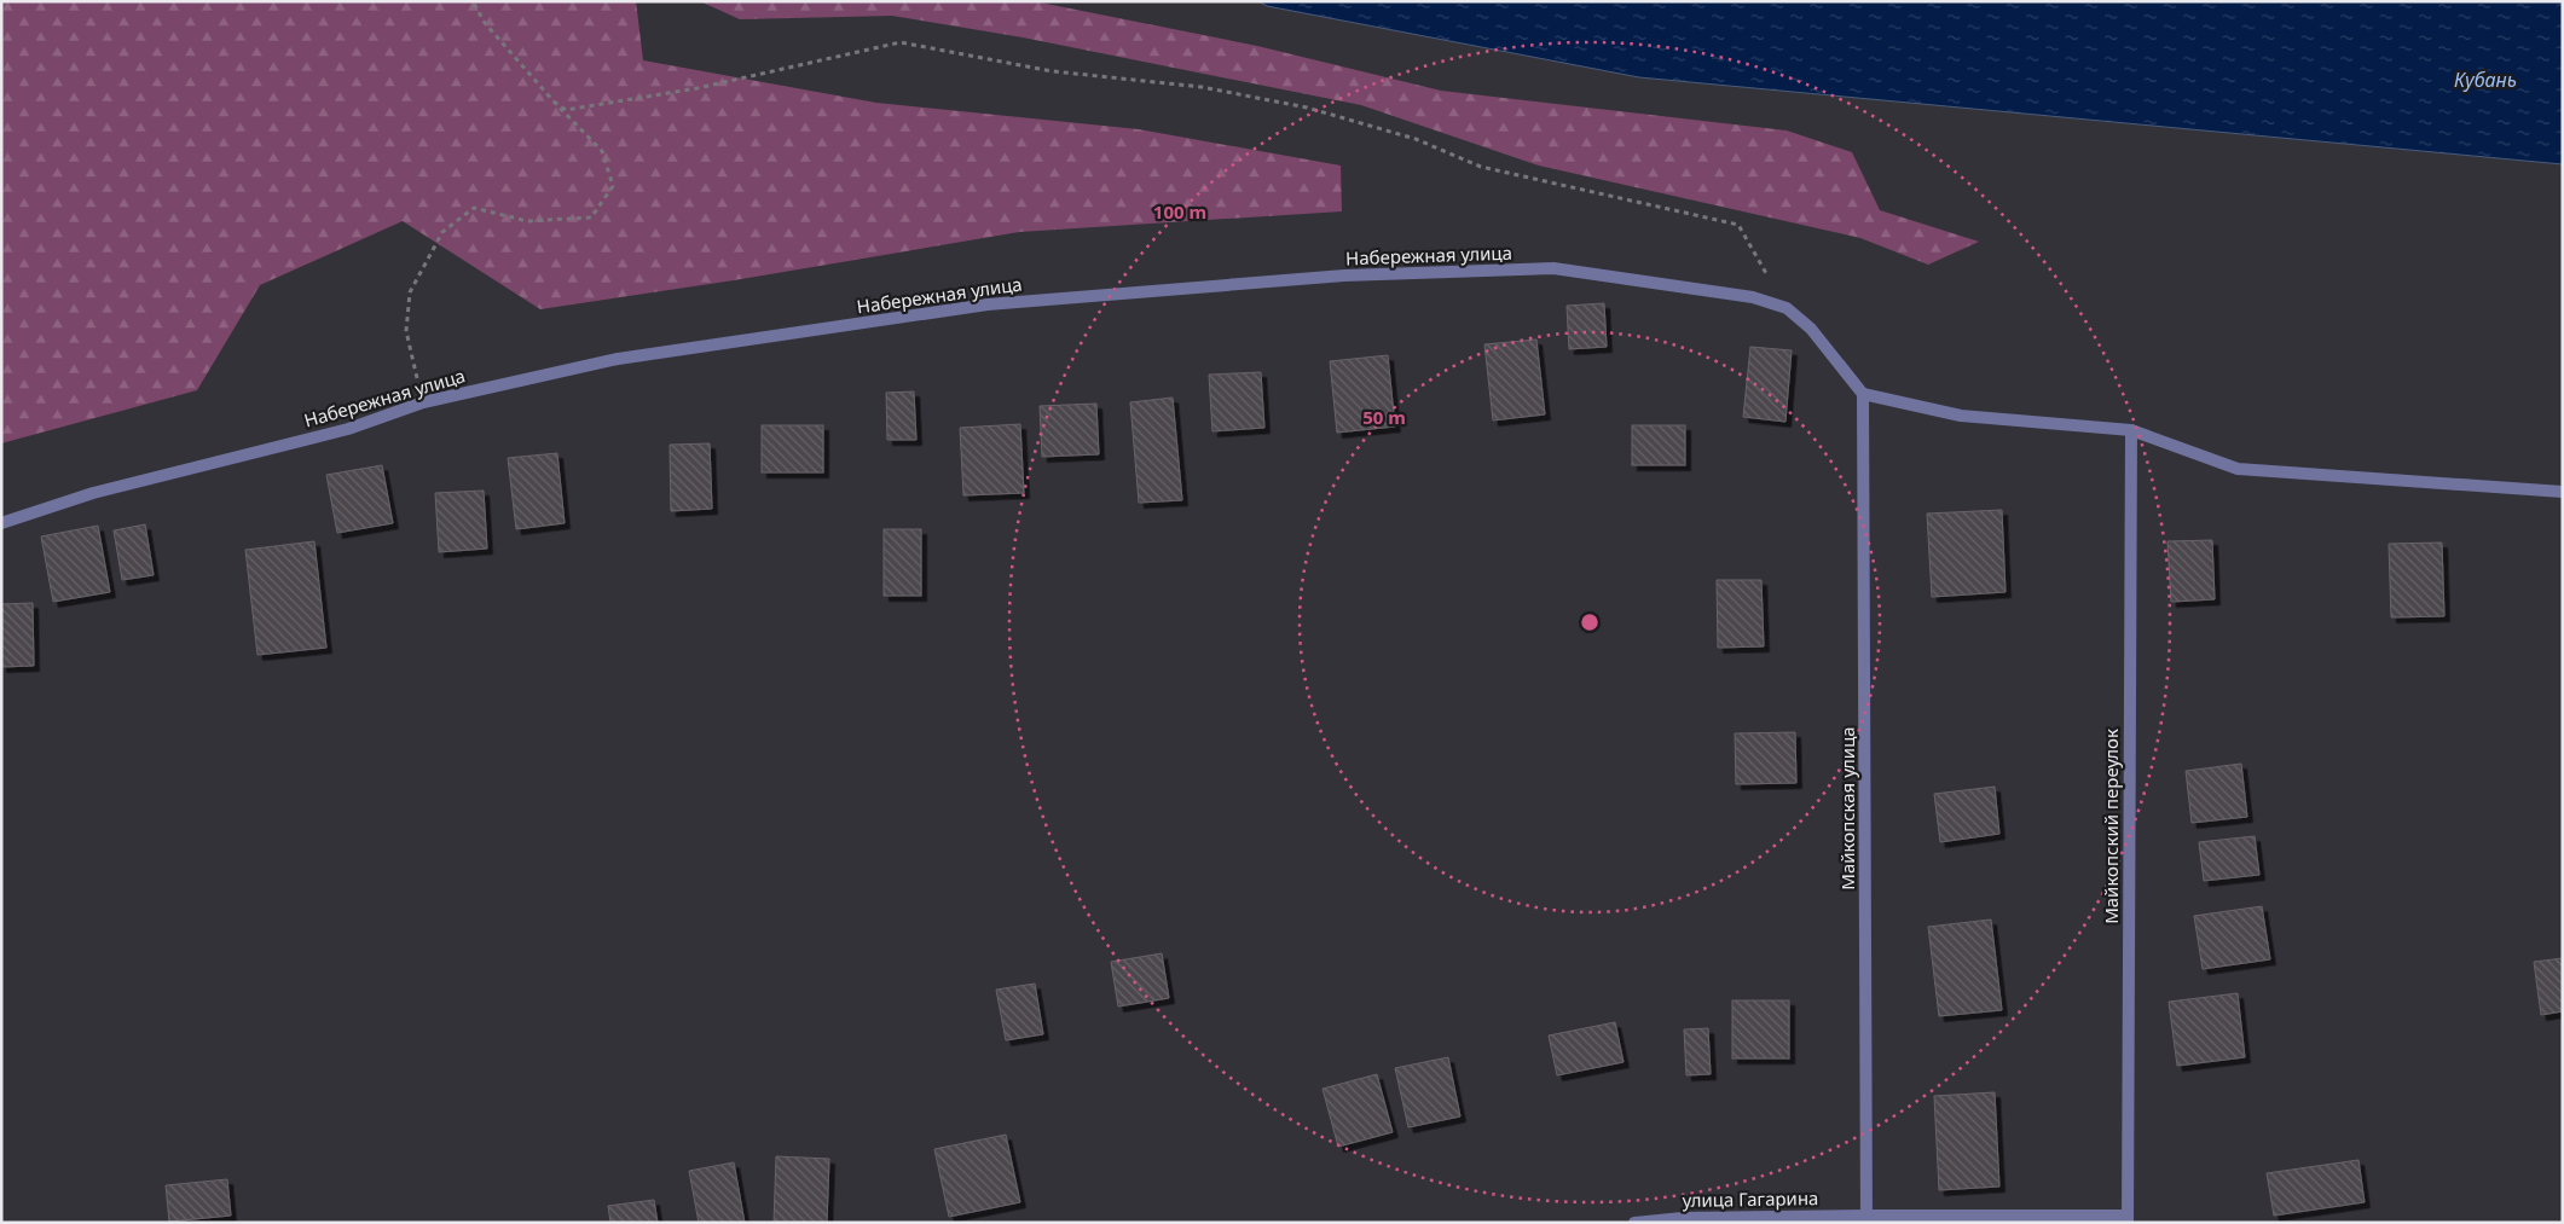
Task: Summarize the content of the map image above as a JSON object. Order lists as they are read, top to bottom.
{
  "streets": {
    "street": [
      "Набережная улица",
      "Майкопская улица",
      "Майкопский переулок",
      "улица Гагарина"
    ]
  },
  "crossings": [
    ["Набережная улица", "Майкопская улица"],
    ["Майкопская улица", "улица Гагарина"],
    ["Майкопский переулок", "улица Гагарина"]
  ],
  "water": ["Кубань"],
  "rings": ["100 m", "50 m"]
}
